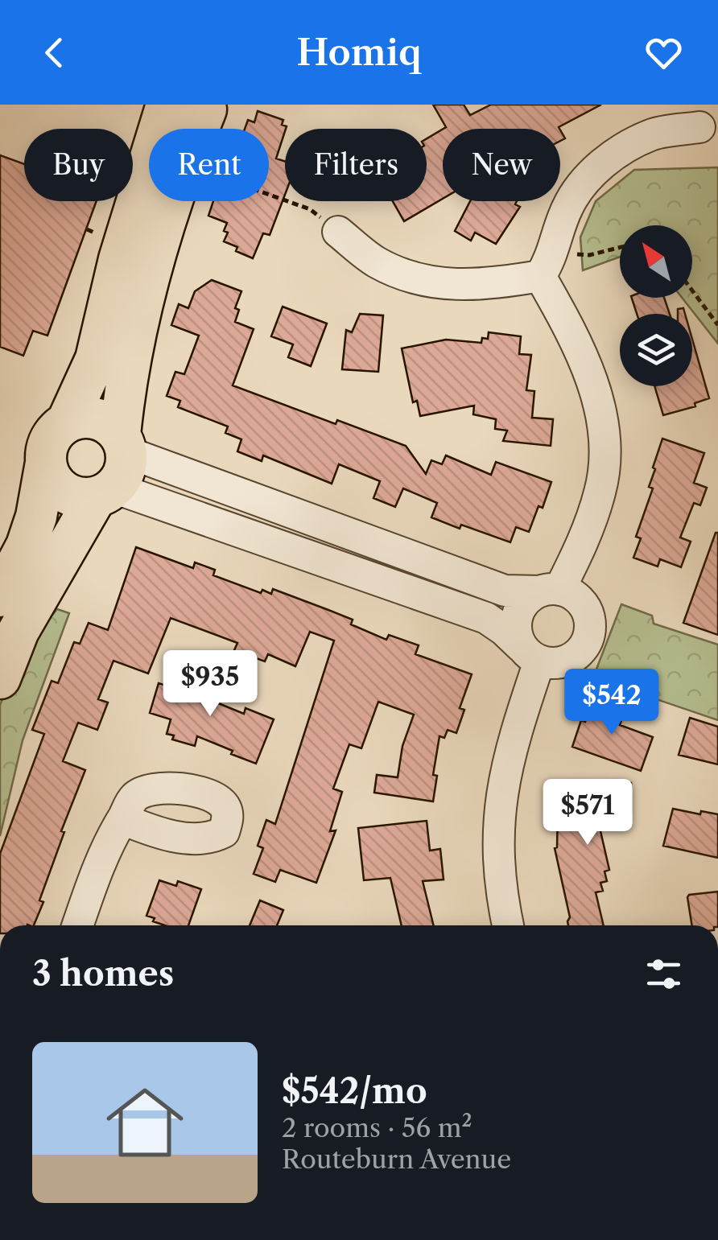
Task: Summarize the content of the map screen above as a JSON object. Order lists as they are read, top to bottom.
{
  "north": "top left",
  "page": {
    "header": "Homiq",
    "chip": [
      "Buy",
      "Rent",
      "Filters",
      "New"
    ],
    "price": ["$935", "$542", "$571"],
    "heading": "3 homes",
    "list": [
      {
        "name": "$542/mo",
        "note": "2 rooms · 56 m² · Routeburn Avenue"
      }
    ]
  }
}
